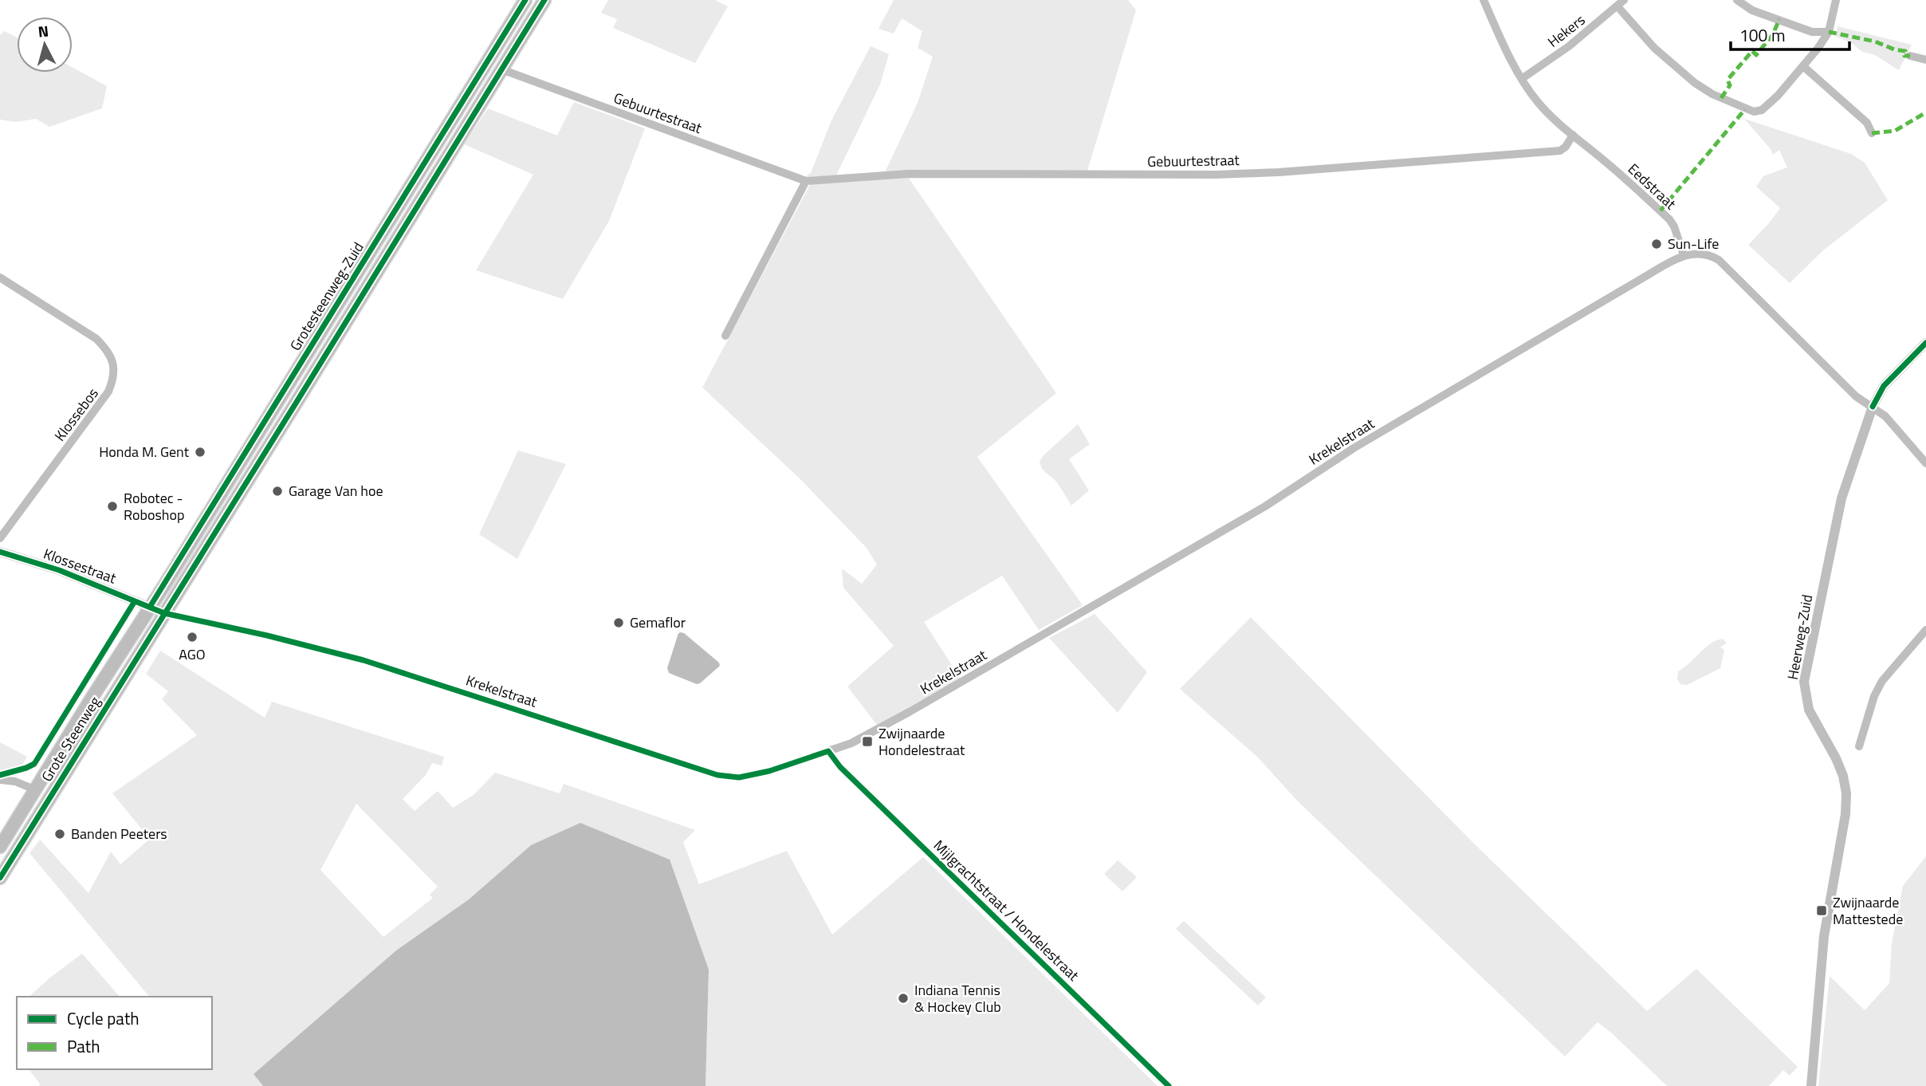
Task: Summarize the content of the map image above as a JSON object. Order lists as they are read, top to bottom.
{
  "streets": {
    "highway": ["Grotesteenweg-Zuid", "Grote Steenweg"],
    "street": [
      "Hekers",
      "Gebuurtestraat",
      "Eedstraat",
      "Klossebos",
      "Krekelstraat",
      "Klossestraat",
      "Heerweg-Zuid",
      "Mijlgrachtstraat / Hondelestraat"
    ]
  },
  "crossings": [
    ["Hekers", "Eedstraat"],
    ["Gebuurtestraat", "Eedstraat"],
    ["Gebuurtestraat", "Grotesteenweg-Zuid"],
    ["Eedstraat", "Krekelstraat"],
    ["Grotesteenweg-Zuid", "Krekelstraat"],
    ["Grotesteenweg-Zuid", "Klossestraat"],
    ["Grotesteenweg-Zuid", "Grote Steenweg"],
    ["Krekelstraat", "Klossestraat"],
    ["Krekelstraat", "Grote Steenweg"],
    ["Krekelstraat", "Mijlgrachtstraat / Hondelestraat"],
    ["Klossestraat", "Grote Steenweg"]
  ],
  "places": {
    "other": [
      "Sun-Life",
      "Honda M. Gent",
      "Garage Van hoe",
      "Robotec - Roboshop",
      "Gemaflor",
      "AGO",
      "Banden Peeters",
      "Indiana Tennis & Hockey Club"
    ],
    "transit": ["Zwijnaarde Hondelestraat", "Zwijnaarde Mattestede"]
  },
  "legend": ["Cycle path", "Path"],
  "scale_bar": "100 m",
  "north": "top"
}
